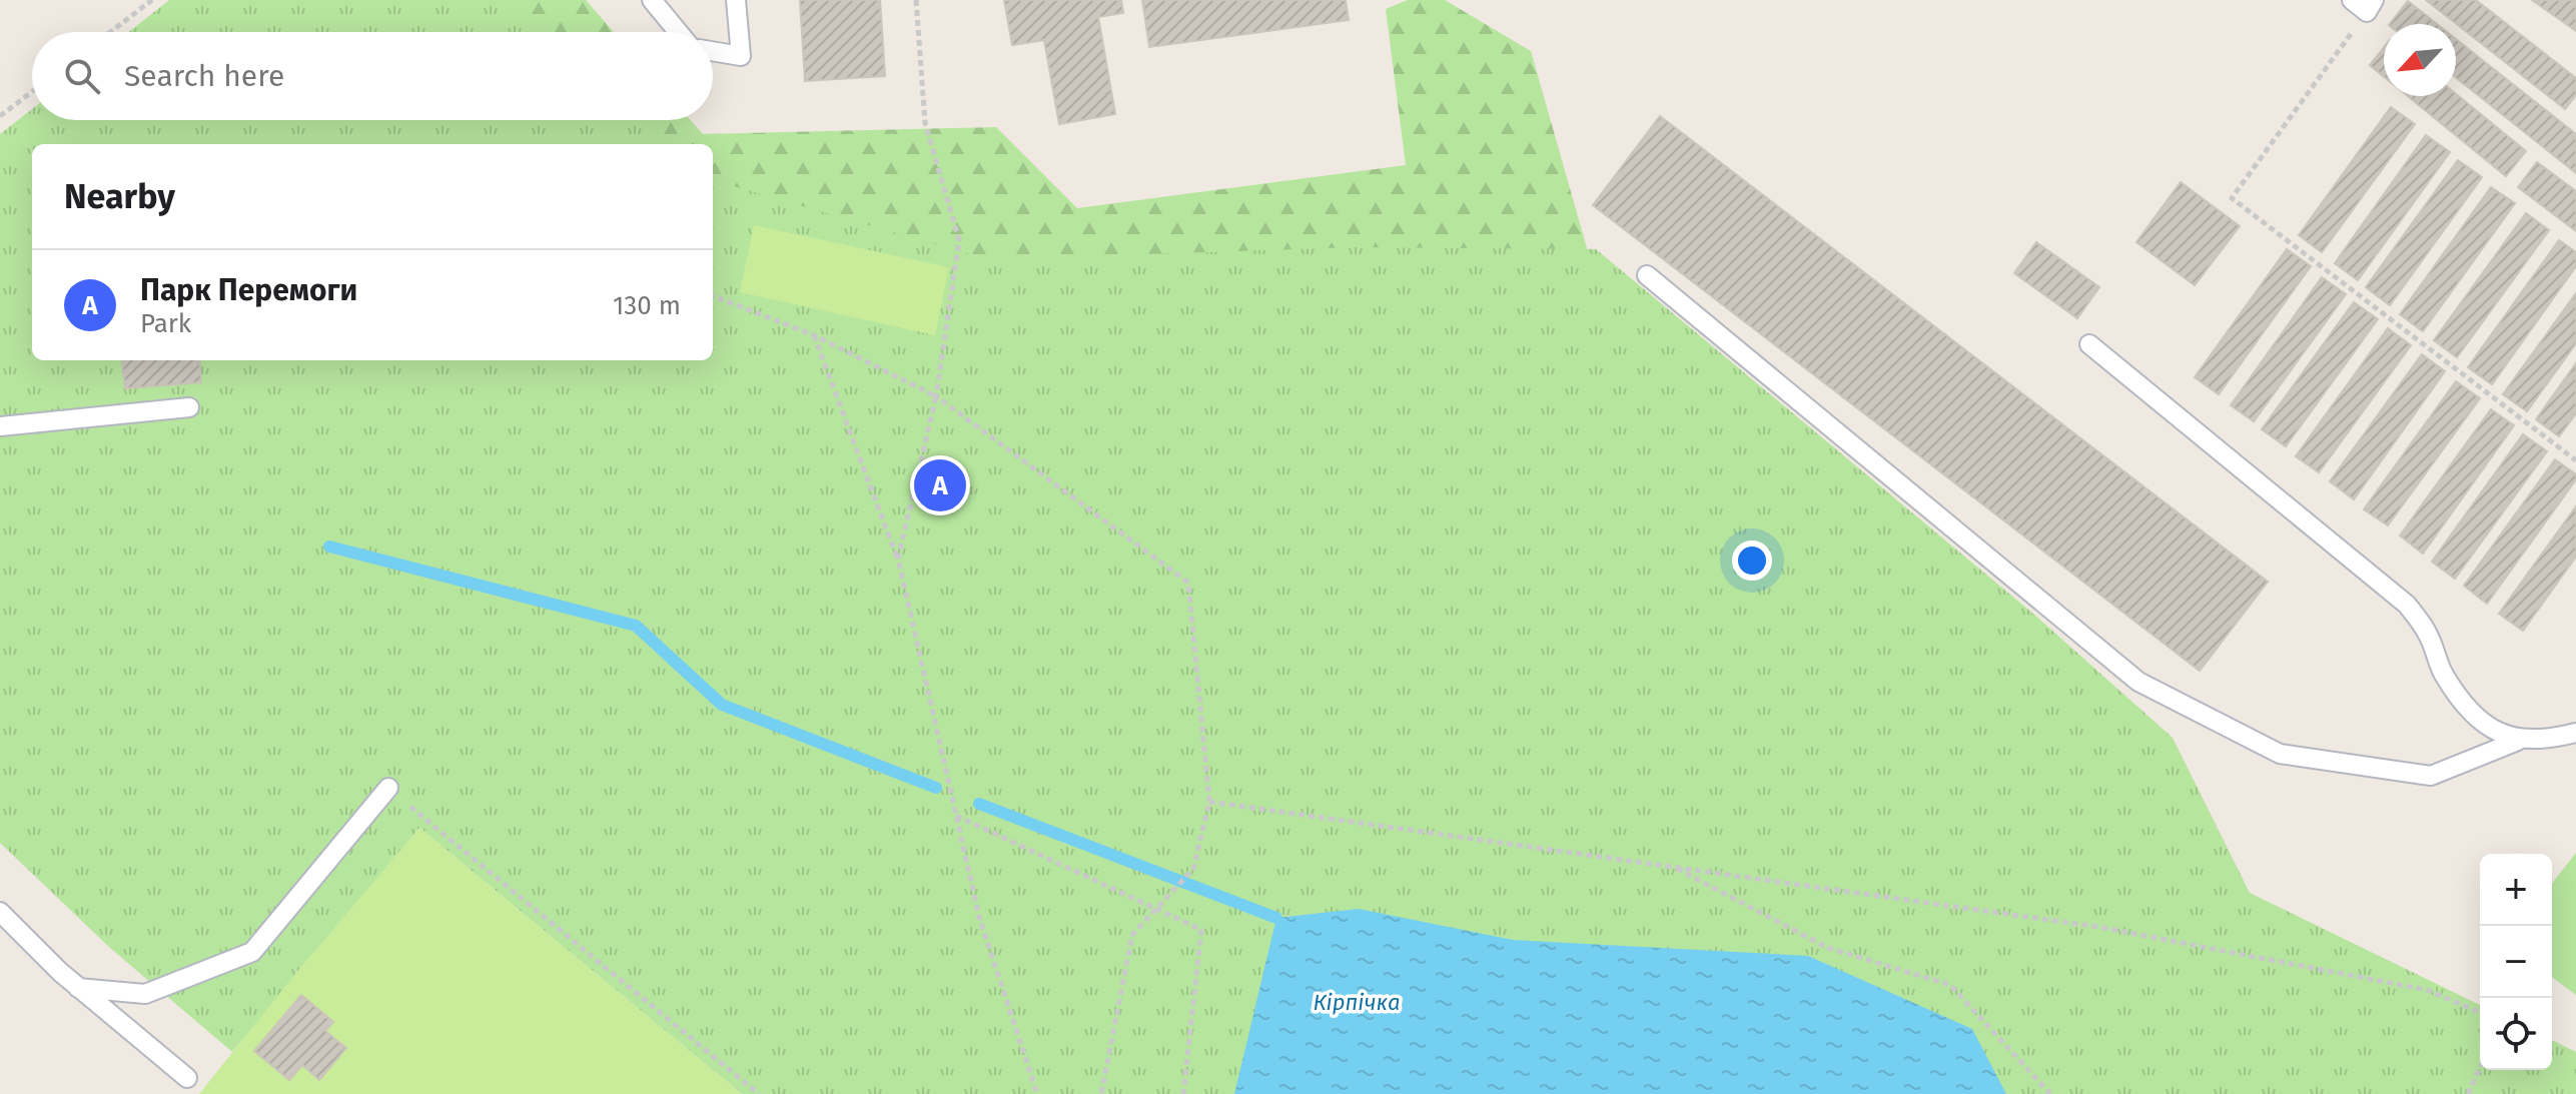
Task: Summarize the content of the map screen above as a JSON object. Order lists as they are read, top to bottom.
{
  "water": ["Кірпічка"],
  "north": "bottom left",
  "page": {
    "search": "Search here",
    "heading": "Nearby",
    "list": [
      {
        "mark": "A",
        "name": "Парк Перемоги",
        "note": "Park",
        "value": "130 m"
      }
    ],
    "pins": "A",
    "map_buttons": ["+", "−"]
  }
}
